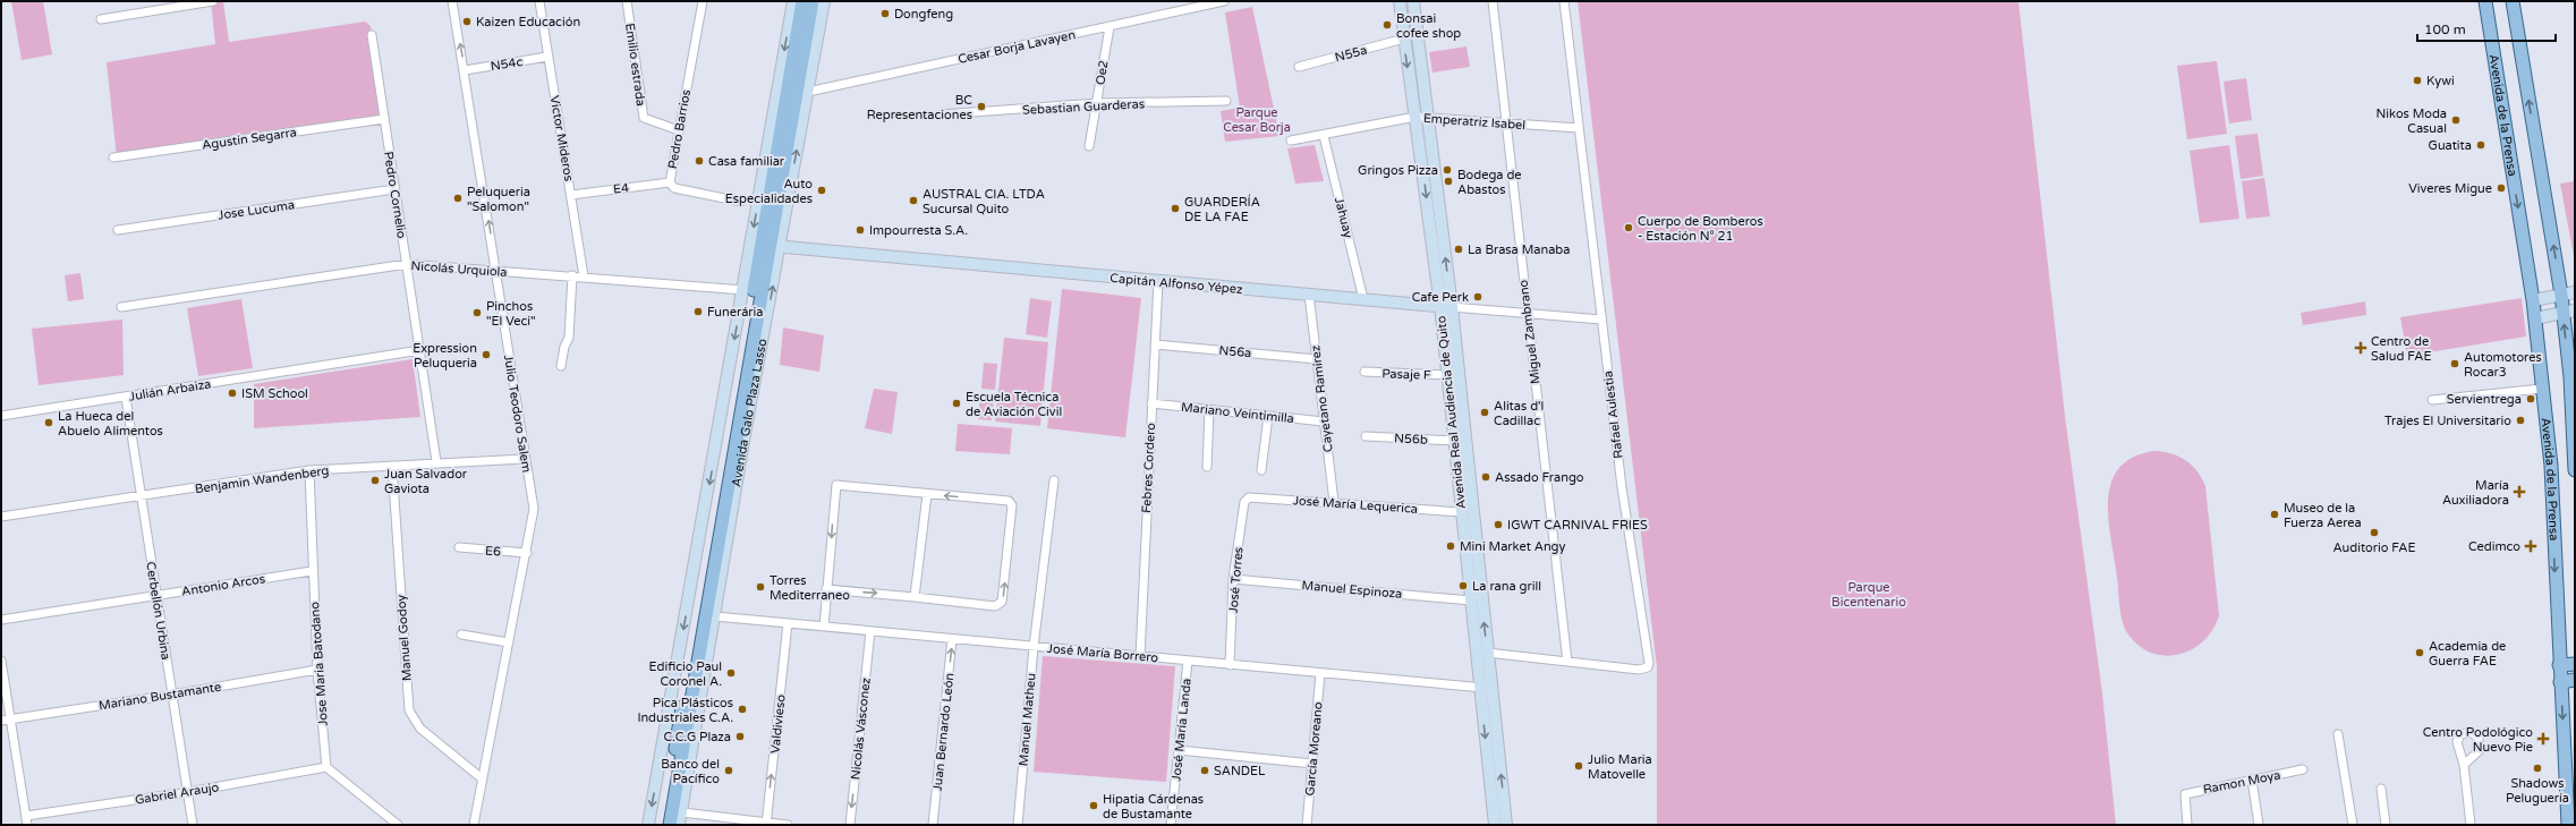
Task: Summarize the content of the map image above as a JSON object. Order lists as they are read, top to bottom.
{
  "streets": {
    "main road": [
      "Avenida de la Prensa",
      "Capitán Alfonso Yépez",
      "Avenida Galo Plaza Lasso",
      "Avenida Real Audiencia de Quito"
    ],
    "street": [
      "Cesar Borja Lavayen",
      "N55a",
      "N54c",
      "Emilio estrada",
      "Oe2",
      "Sebastian Guarderas",
      "Emperatriz Isabel",
      "Pedro Barrios",
      "Agustín Segarra",
      "Victor Mideros",
      "E4",
      "Pedro Cornelio",
      "Jose Lucuma",
      "Jahuay",
      "Nicolás Urquiola",
      "Miguel Zambrano",
      "N56a",
      "Pasaje F",
      "Julián Arbaiza",
      "Cayetano Ramírez",
      "Mariano Veintimilla",
      "Julio Teodoro Salem",
      "Rafael Aulestia",
      "N56b",
      "Febres Cordero",
      "Benjamin Wandenberg",
      "José María Lequerica",
      "E6",
      "José Torres",
      "Antonio Arcos",
      "Manuel Espinoza",
      "Cerbellón Urbina",
      "Manuel Godoy",
      "José María Borrero",
      "Jose Maria Batodano",
      "Mariano Bustamante",
      "Manuel Matheu",
      "Valdivieso",
      "Nicolás Vásconez",
      "José María Landa",
      "Juan Bernardo León",
      "García Moreano",
      "Ramon Moya",
      "Gabriel Araujo"
    ]
  },
  "crossings": [
    ["Cesar Borja Lavayen", "Oe2"],
    ["Cesar Borja Lavayen", "Avenida Galo Plaza Lasso"],
    ["N55a", "Avenida Real Audiencia de Quito"],
    ["N54c", "Victor Mideros"],
    ["N54c", "Julio Teodoro Salem"],
    ["Emilio estrada", "Pedro Barrios"],
    ["Oe2", "Sebastian Guarderas"],
    ["Emperatriz Isabel", "Jahuay"],
    ["Emperatriz Isabel", "Miguel Zambrano"],
    ["Emperatriz Isabel", "Avenida Real Audiencia de Quito"],
    ["Emperatriz Isabel", "Rafael Aulestia"],
    ["Pedro Barrios", "E4"],
    ["Agustín Segarra", "Pedro Cornelio"],
    ["Victor Mideros", "E4"],
    ["Victor Mideros", "Nicolás Urquiola"],
    ["Pedro Cornelio", "Jose Lucuma"],
    ["Pedro Cornelio", "Nicolás Urquiola"],
    ["Pedro Cornelio", "Julián Arbaiza"],
    ["Pedro Cornelio", "Benjamin Wandenberg"],
    ["Jahuay", "Capitán Alfonso Yépez"],
    ["Nicolás Urquiola", "Avenida Galo Plaza Lasso"],
    ["Nicolás Urquiola", "Julio Teodoro Salem"],
    ["Capitán Alfonso Yépez", "Miguel Zambrano"],
    ["Capitán Alfonso Yépez", "Cayetano Ramírez"],
    ["Capitán Alfonso Yépez", "Avenida Galo Plaza Lasso"],
    ["Capitán Alfonso Yépez", "Avenida Real Audiencia de Quito"],
    ["Capitán Alfonso Yépez", "Rafael Aulestia"],
    ["Capitán Alfonso Yépez", "Febres Cordero"],
    ["Miguel Zambrano", "Rafael Aulestia"],
    ["N56a", "Cayetano Ramírez"],
    ["N56a", "Febres Cordero"],
    ["Pasaje F", "Avenida Real Audiencia de Quito"],
    ["Julián Arbaiza", "Cerbellón Urbina"],
    ["Cayetano Ramírez", "Mariano Veintimilla"],
    ["Cayetano Ramírez", "José María Lequerica"],
    ["Avenida Galo Plaza Lasso", "José María Borrero"],
    ["Mariano Veintimilla", "Febres Cordero"],
    ["Avenida Real Audiencia de Quito", "Rafael Aulestia"],
    ["Avenida Real Audiencia de Quito", "N56b"],
    ["Avenida Real Audiencia de Quito", "José María Lequerica"],
    ["Avenida Real Audiencia de Quito", "Manuel Espinoza"],
    ["Avenida Real Audiencia de Quito", "José María Borrero"],
    ["Julio Teodoro Salem", "Benjamin Wandenberg"],
    ["Julio Teodoro Salem", "E6"],
    ["Julio Teodoro Salem", "Manuel Godoy"],
    ["Febres Cordero", "José María Borrero"],
    ["Benjamin Wandenberg", "Cerbellón Urbina"],
    ["Benjamin Wandenberg", "Manuel Godoy"],
    ["Benjamin Wandenberg", "Jose Maria Batodano"],
    ["José María Lequerica", "José Torres"],
    ["José Torres", "Manuel Espinoza"],
    ["José Torres", "José María Borrero"],
    ["Antonio Arcos", "Cerbellón Urbina"],
    ["Antonio Arcos", "Jose Maria Batodano"],
    ["Cerbellón Urbina", "Mariano Bustamante"],
    ["Cerbellón Urbina", "Gabriel Araujo"],
    ["José María Borrero", "Manuel Matheu"],
    ["José María Borrero", "Valdivieso"],
    ["José María Borrero", "Nicolás Vásconez"],
    ["José María Borrero", "José María Landa"],
    ["José María Borrero", "Juan Bernardo León"],
    ["José María Borrero", "García Moreano"],
    ["Jose Maria Batodano", "Mariano Bustamante"],
    ["Jose Maria Batodano", "Gabriel Araujo"]
  ],
  "one_way": ["Valdivieso", "Nicolás Vásconez", "Juan Bernardo León"],
  "parks": ["Parque Cesar Borja", "Parque Bicentenario"],
  "places": {
    "other": [
      "Dongfeng",
      "Kaizen Educación",
      "Bonsai cofee shop",
      "Kywi",
      "BC Representaciones",
      "Nikos Moda Casual",
      "Guatita",
      "Casa familiar",
      "Gringos Pizza",
      "Bodega de Abastos",
      "Viveres Migue",
      "Auto Especialidades",
      "Peluqueria \"Salomon\"",
      "AUSTRAL CIA. LTDA Sucursal Quito",
      "GUARDERÍA DE LA FAE",
      "Cuerpo de Bomberos - Estación N° 21",
      "Impourresta S.A.",
      "La Brasa Manaba",
      "Cafe Perk",
      "Funerária",
      "Pinchos \"El Veci\"",
      "Expression Peluqueria",
      "Automotores Rocar3",
      "ISM School",
      "Servientrega",
      "Escuela Técnica de Aviación Civil",
      "Alitas d'l Cadillac",
      "Trajes El Universitario",
      "La Hueca del Abuelo Alimentos",
      "Assado Frango",
      "Juan Salvador Gaviota",
      "Museo de la Fuerza Aerea",
      "IGWT CARNIVAL FRIES",
      "Auditorio FAE",
      "Mini Market Angy",
      "La rana grill",
      "Torres Mediterraneo",
      "Academia de Guerra FAE",
      "Edificio Paul Coronel A.",
      "Pica Plásticos Industriales C.A.",
      "C.C.G Plaza",
      "Julio Maria Matovelle",
      "Shadows Peluguería",
      "Banco del Pacífico",
      "SANDEL",
      "Hipatia Cárdenas de Bustamante"
    ],
    "health": [
      "Centro de Salud FAE",
      "María Auxiliadora",
      "Cedimco",
      "Centro Podológico Nuevo Pie"
    ]
  },
  "scale_bar": "100 m"
}
